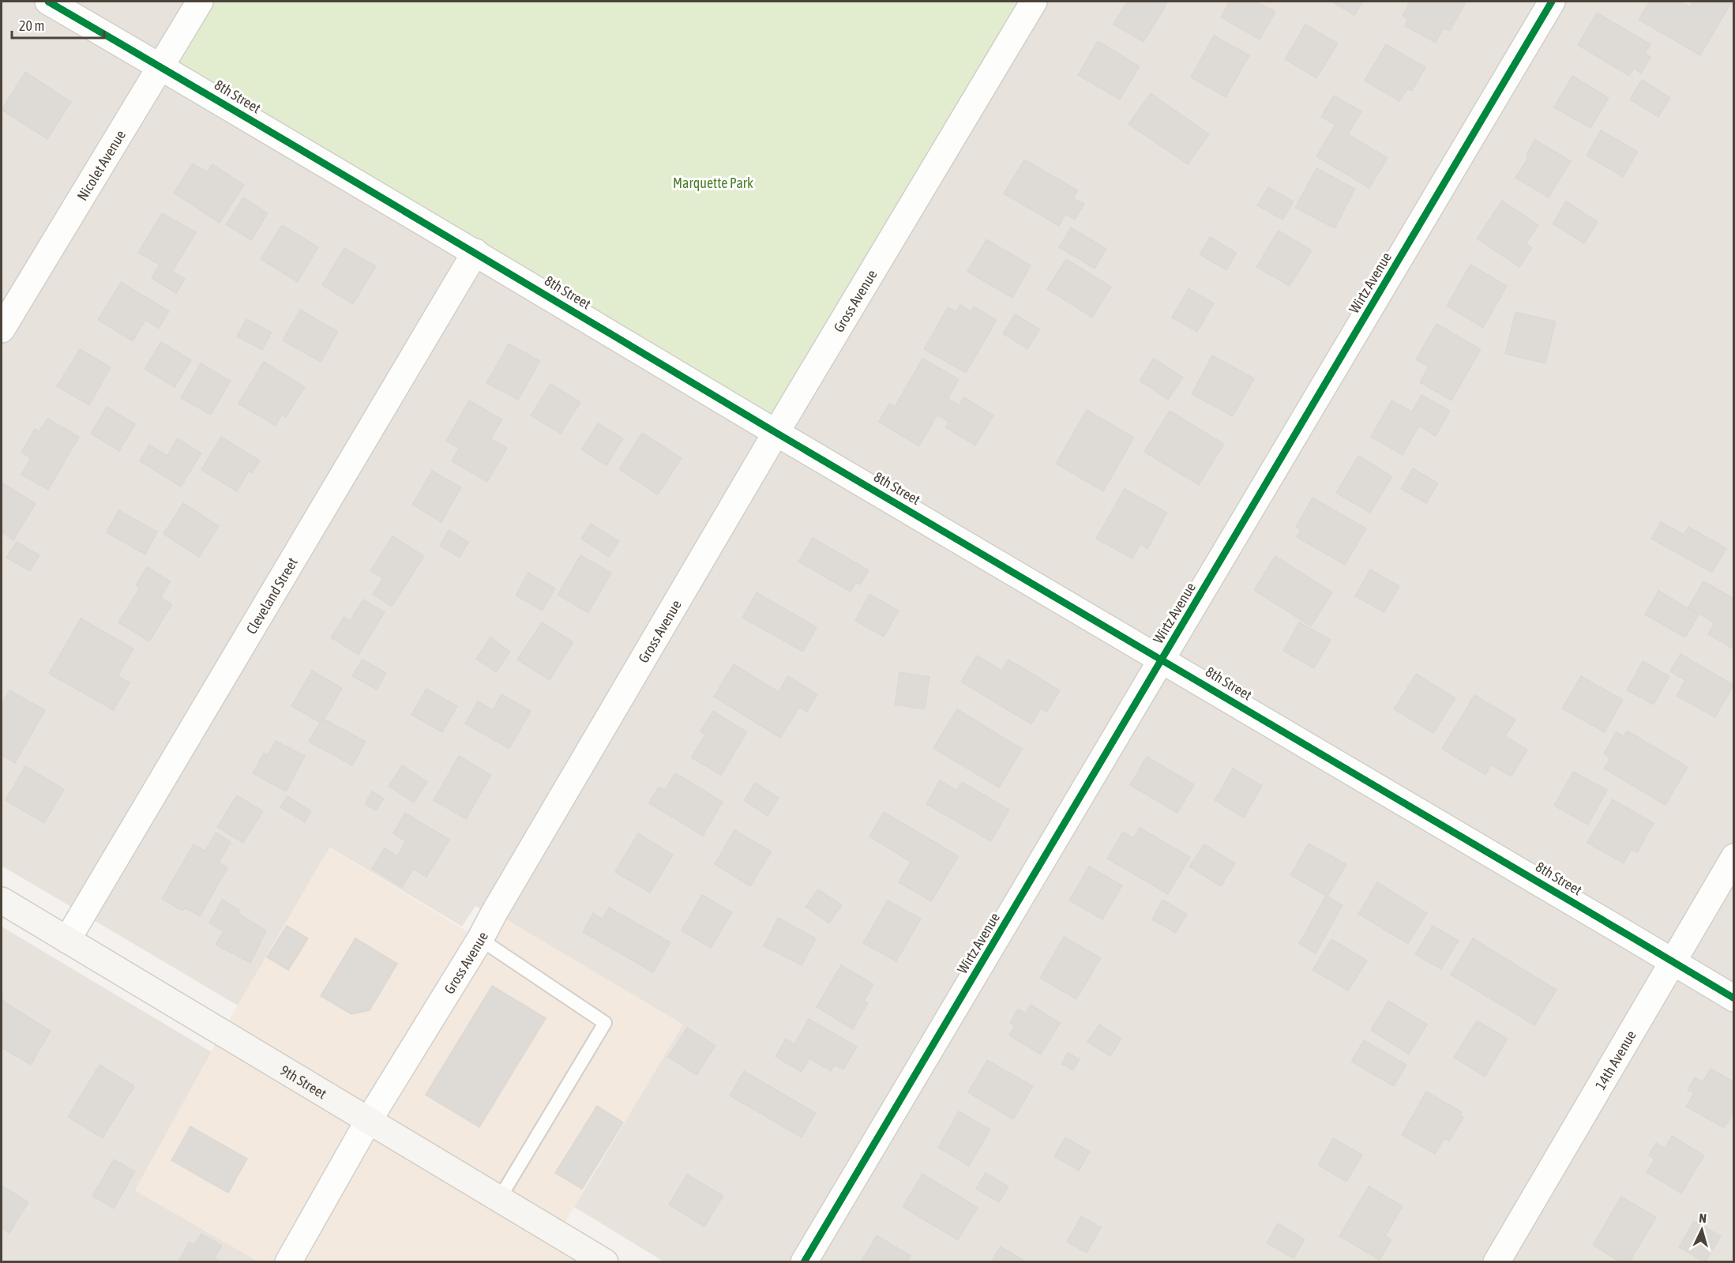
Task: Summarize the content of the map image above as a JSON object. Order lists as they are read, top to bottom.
{
  "streets": {
    "street": [
      "8th Street",
      "Nicolet Avenue",
      "Wirtz Avenue",
      "Gross Avenue",
      "Cleveland Street",
      "14th Avenue",
      "9th Street"
    ]
  },
  "crossings": [
    ["8th Street", "Nicolet Avenue"],
    ["8th Street", "Wirtz Avenue"],
    ["8th Street", "Gross Avenue"],
    ["8th Street", "Cleveland Street"],
    ["8th Street", "14th Avenue"],
    ["Gross Avenue", "9th Street"],
    ["Cleveland Street", "9th Street"]
  ],
  "parks": ["Marquette Park"],
  "scale_bar": "20 m",
  "north": "top"
}
